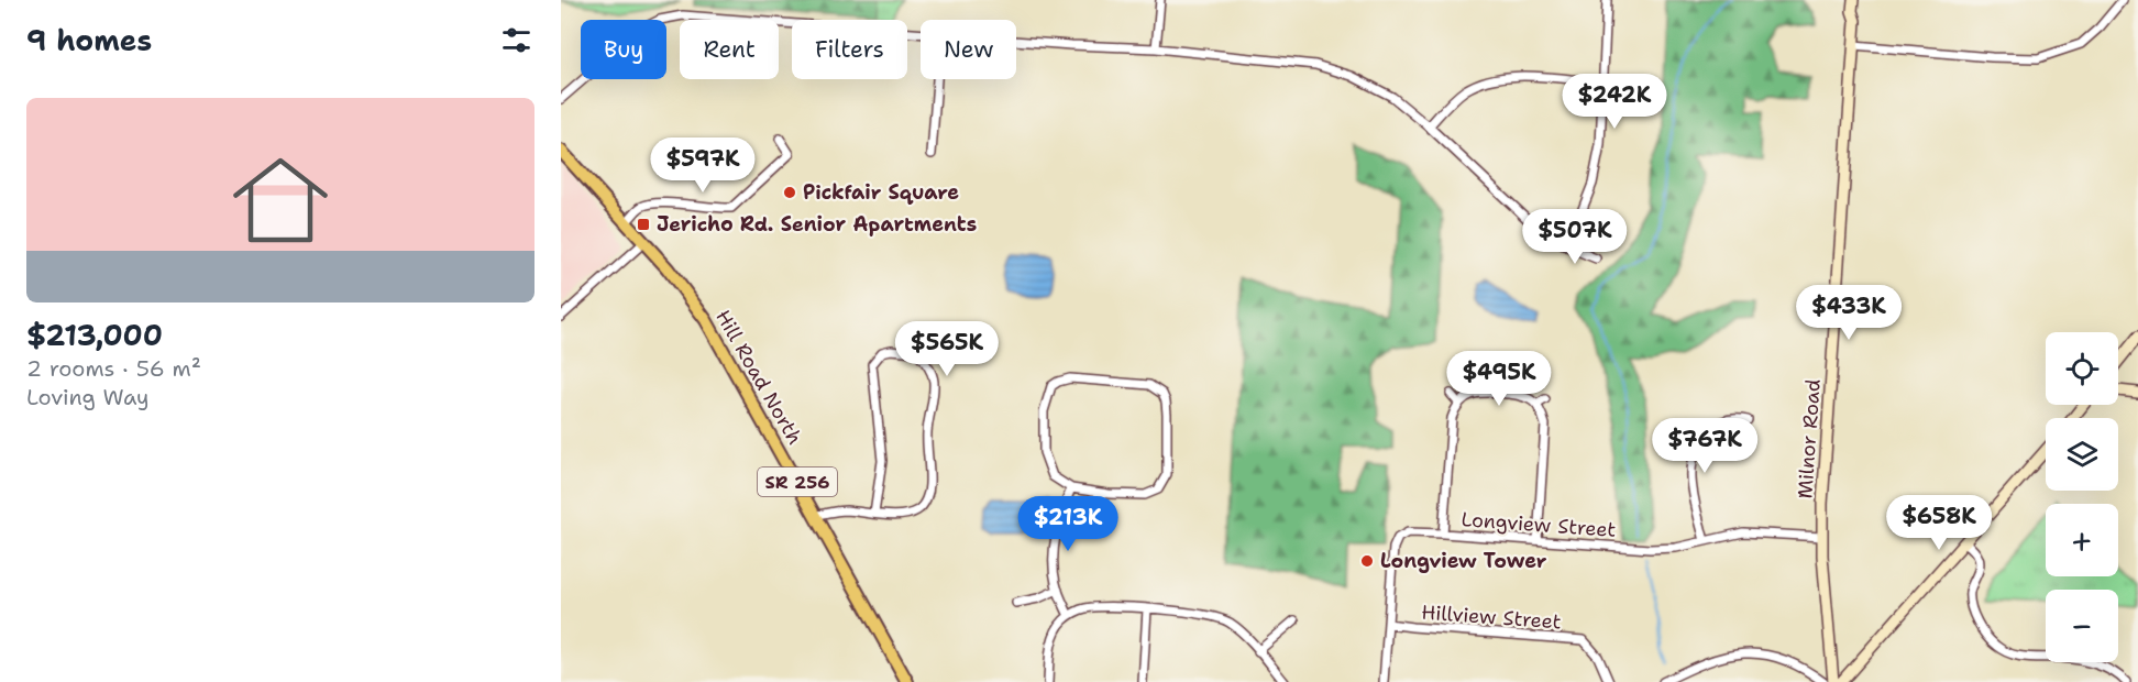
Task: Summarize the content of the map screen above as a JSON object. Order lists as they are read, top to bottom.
{
  "streets": {
    "main road": ["Hill Road North", "Milnor Road", "SR 256"],
    "street": ["Longview Street", "Hillview Street"]
  },
  "crossings": [
    ["Milnor Road", "Longview Street"],
    ["Longview Street", "Hillview Street"]
  ],
  "places": {
    "other": ["Pickfair Square", "Longview Tower"],
    "transit": ["Jericho Rd. Senior Apartments"]
  },
  "page": {
    "heading": "9 homes",
    "chip": [
      "Buy",
      "Rent",
      "Filters",
      "New"
    ],
    "price": [
      "$242K",
      "$597K",
      "$507K",
      "$433K",
      "$565K",
      "$495K",
      "$767K",
      "$658K",
      "$213K"
    ],
    "list": [
      {
        "name": "$213,000",
        "note": "2 rooms · 56 m² · Loving Way"
      }
    ],
    "map_buttons": ["+", "−"]
  }
}
